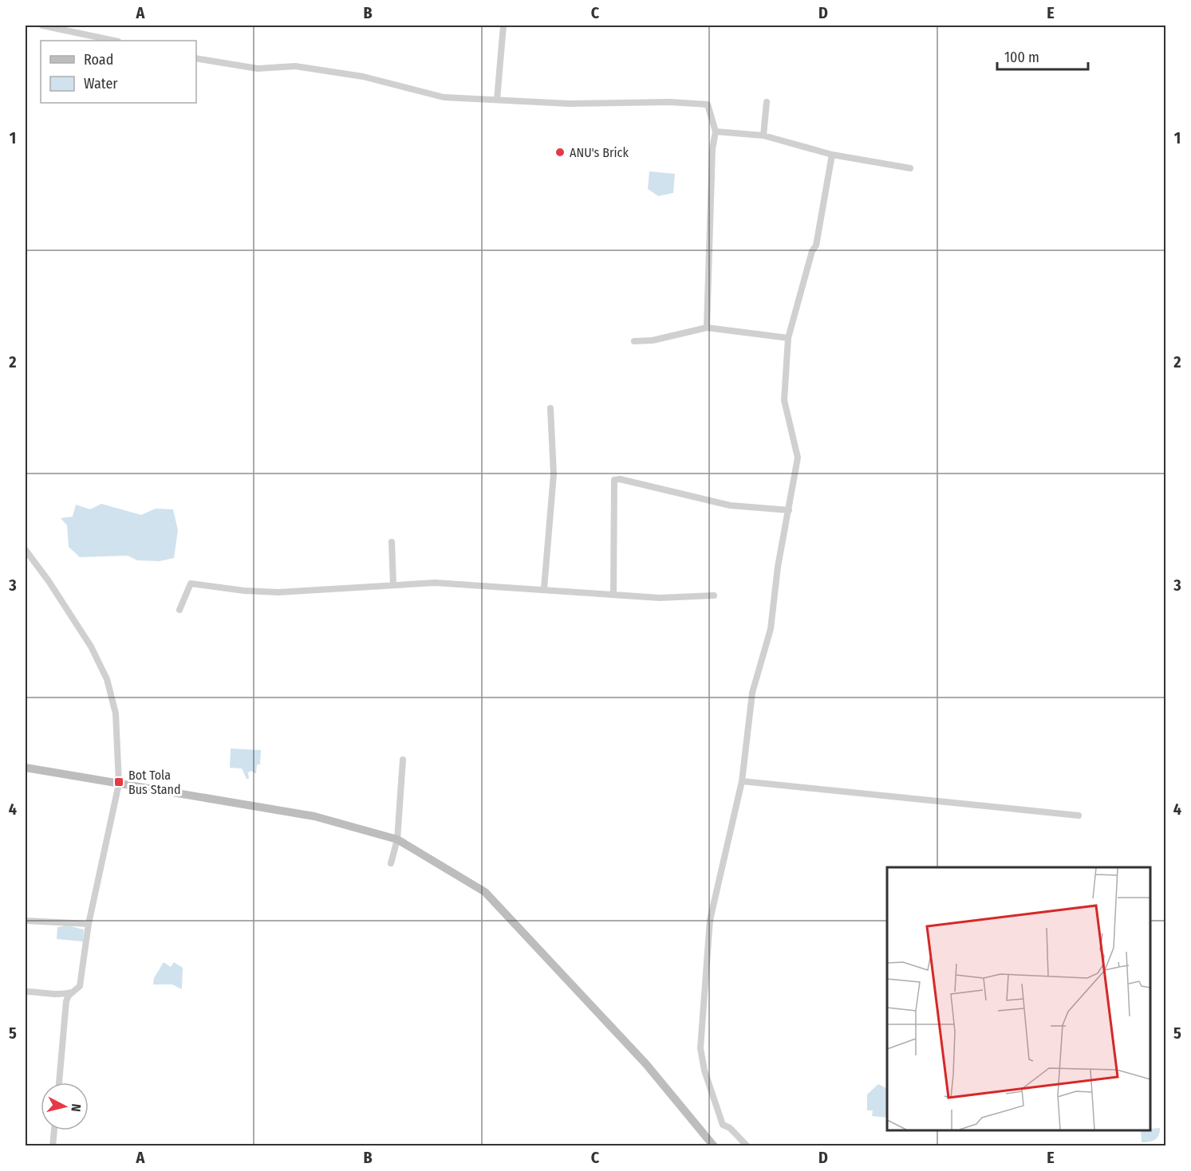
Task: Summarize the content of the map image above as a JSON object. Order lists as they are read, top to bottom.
{
  "places": {
    "other": ["ANU's Brick"],
    "transit": ["Bot Tola Bus Stand"]
  },
  "legend": ["Road", "Water"],
  "scale_bar": "100 m",
  "north": "right",
  "grid": {
    "columns": [
      "A",
      "B",
      "C",
      "D",
      "E"
    ],
    "rows": [
      "1",
      "2",
      "3",
      "4",
      "5"
    ]
  }
}
